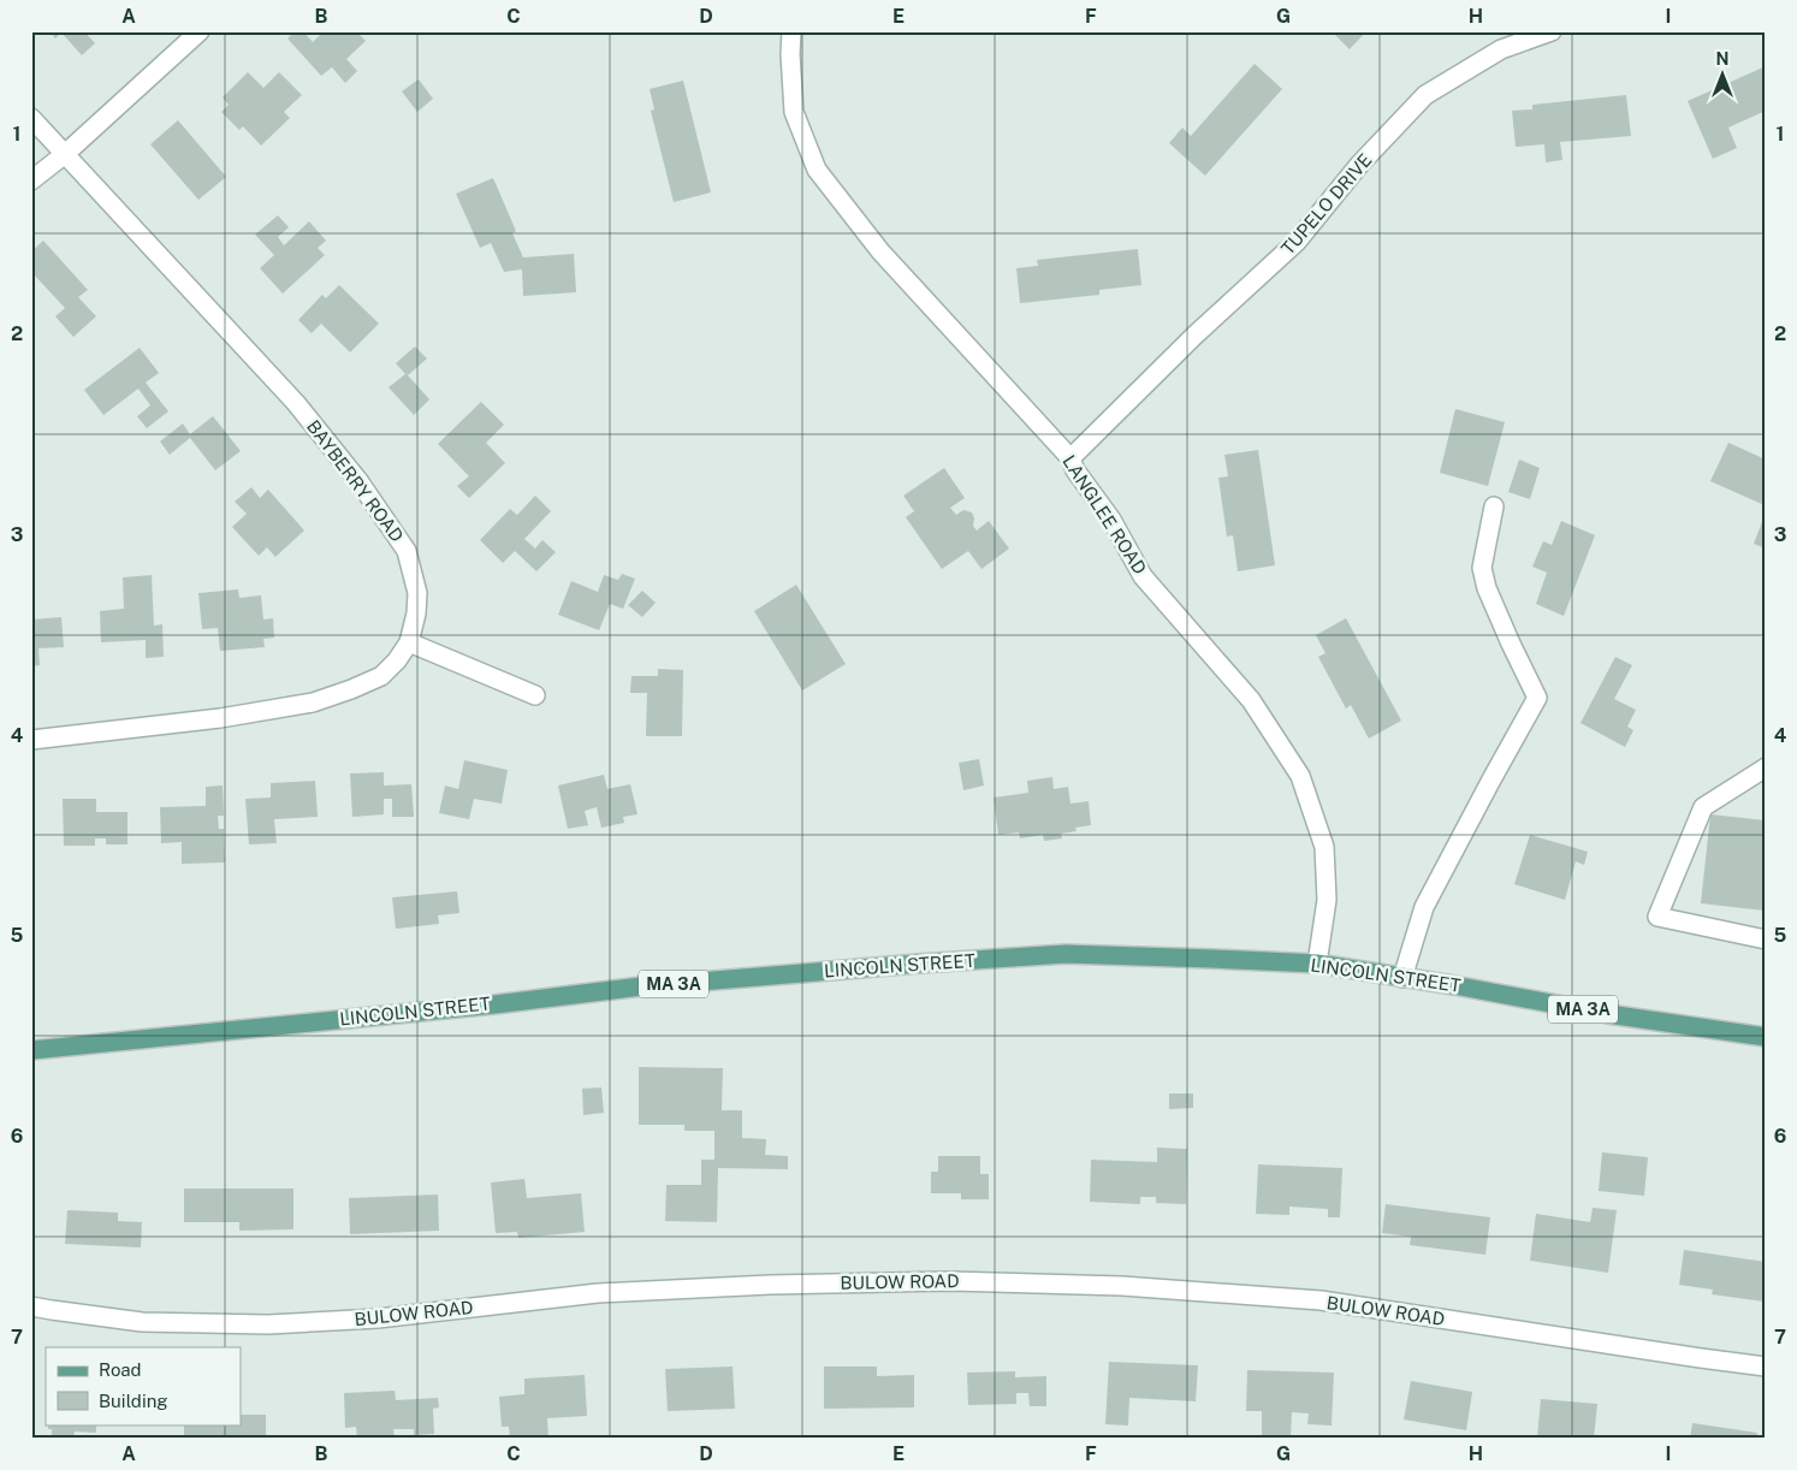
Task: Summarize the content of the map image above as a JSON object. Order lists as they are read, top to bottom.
{
  "streets": {
    "main road": ["LINCOLN STREET", "MA 3A"],
    "street": [
      "TUPELO DRIVE",
      "BAYBERRY ROAD",
      "LANGLEE ROAD",
      "BULOW ROAD"
    ]
  },
  "crossings": [
    ["TUPELO DRIVE", "LANGLEE ROAD"],
    ["LANGLEE ROAD", "LINCOLN STREET"]
  ],
  "legend": ["Road", "Building"],
  "north": "top",
  "grid": {
    "columns": [
      "A",
      "B",
      "C",
      "D",
      "E",
      "F",
      "G",
      "H",
      "I"
    ],
    "rows": [
      "1",
      "2",
      "3",
      "4",
      "5",
      "6",
      "7"
    ]
  }
}
